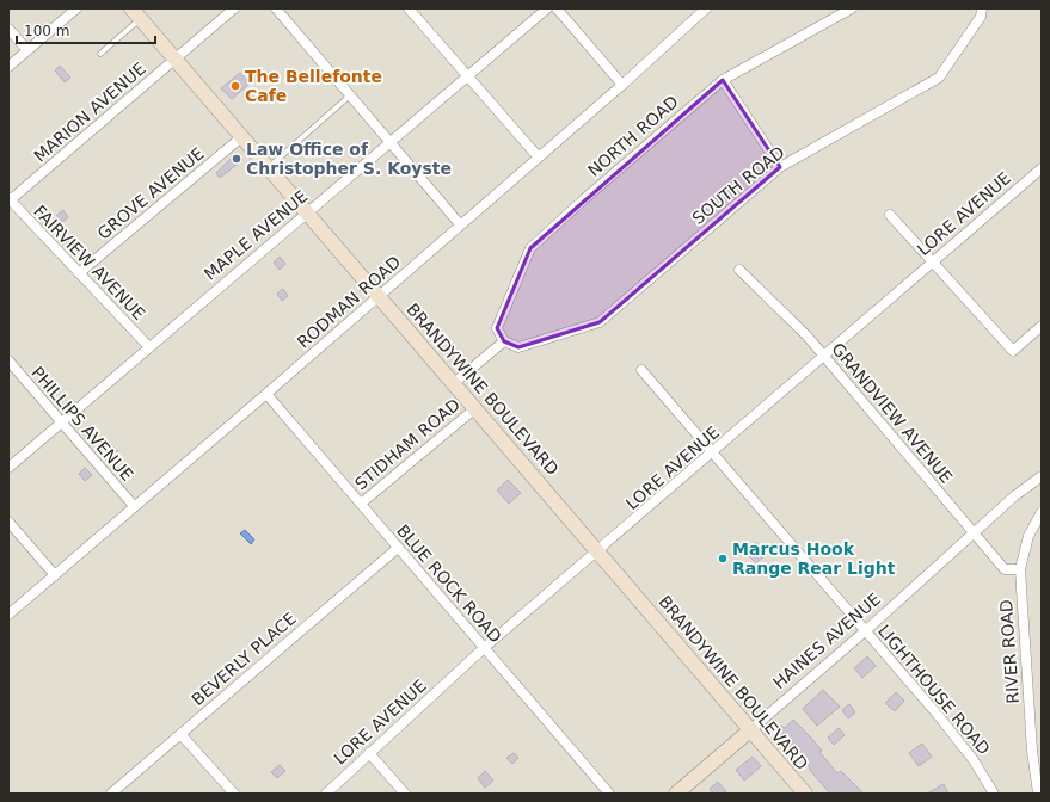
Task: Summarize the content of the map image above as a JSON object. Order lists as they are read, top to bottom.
{
  "streets": {
    "street": [
      "MARION AVENUE",
      "NORTH ROAD",
      "SOUTH ROAD",
      "GROVE AVENUE",
      "LORE AVENUE",
      "MAPLE AVENUE",
      "FAIRVIEW AVENUE",
      "RODMAN ROAD",
      "BRANDYWINE BOULEVARD",
      "GRANDVIEW AVENUE",
      "PHILLIPS AVENUE",
      "STIDHAM ROAD",
      "BLUE ROCK ROAD",
      "HAINES AVENUE",
      "RIVER ROAD",
      "BEVERLY PLACE",
      "LIGHTHOUSE ROAD"
    ]
  },
  "crossings": [
    ["MARION AVENUE", "FAIRVIEW AVENUE"],
    ["MARION AVENUE", "BRANDYWINE BOULEVARD"],
    ["NORTH ROAD", "SOUTH ROAD"],
    ["GROVE AVENUE", "FAIRVIEW AVENUE"],
    ["GROVE AVENUE", "BRANDYWINE BOULEVARD"],
    ["LORE AVENUE", "BRANDYWINE BOULEVARD"],
    ["LORE AVENUE", "GRANDVIEW AVENUE"],
    ["LORE AVENUE", "BLUE ROCK ROAD"],
    ["LORE AVENUE", "LIGHTHOUSE ROAD"],
    ["MAPLE AVENUE", "FAIRVIEW AVENUE"],
    ["MAPLE AVENUE", "BRANDYWINE BOULEVARD"],
    ["MAPLE AVENUE", "PHILLIPS AVENUE"],
    ["RODMAN ROAD", "BRANDYWINE BOULEVARD"],
    ["RODMAN ROAD", "PHILLIPS AVENUE"],
    ["RODMAN ROAD", "BLUE ROCK ROAD"],
    ["BRANDYWINE BOULEVARD", "STIDHAM ROAD"],
    ["BRANDYWINE BOULEVARD", "HAINES AVENUE"],
    ["GRANDVIEW AVENUE", "HAINES AVENUE"],
    ["GRANDVIEW AVENUE", "RIVER ROAD"],
    ["STIDHAM ROAD", "BLUE ROCK ROAD"],
    ["BLUE ROCK ROAD", "BEVERLY PLACE"],
    ["HAINES AVENUE", "LIGHTHOUSE ROAD"]
  ],
  "places": ["The Bellefonte Cafe", "Law Office of Christopher S. Koyste", "Marcus Hook Range Rear Light"],
  "scale_bar": "100 m"
}
